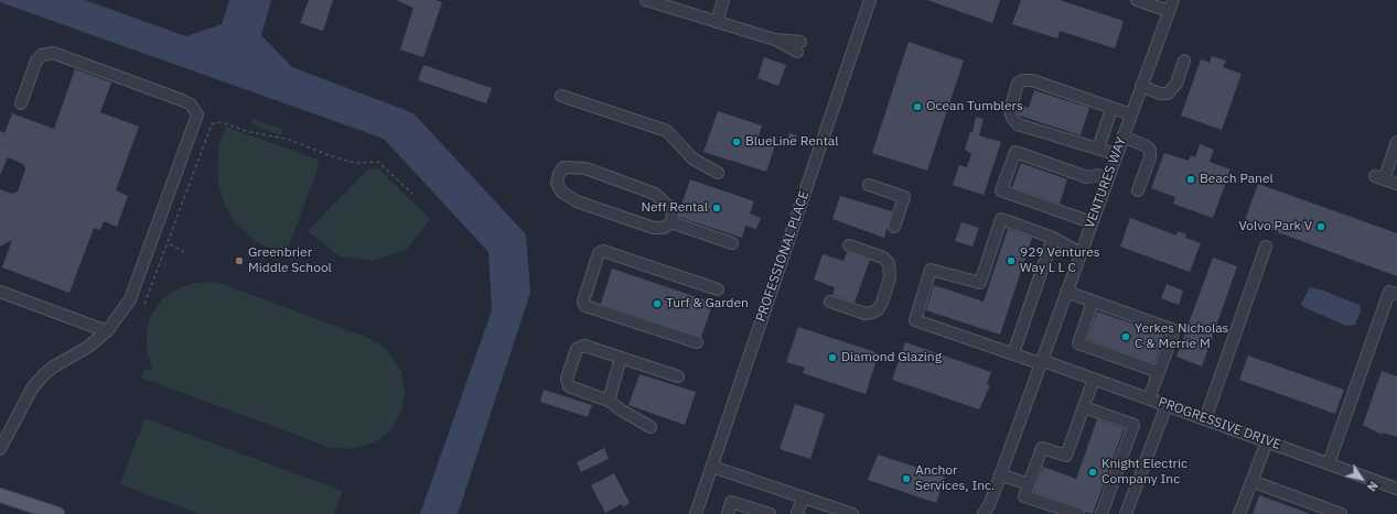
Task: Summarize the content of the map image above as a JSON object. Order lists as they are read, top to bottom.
{
  "streets": {
    "street": ["VENTURES WAY", "PROFESSIONAL PLACE", "PROGRESSIVE DRIVE"]
  },
  "crossings": [
    ["VENTURES WAY", "PROGRESSIVE DRIVE"]
  ],
  "places": [
    "Ocean Tumblers",
    "BlueLine Rental",
    "Beach Panel",
    "Neff Rental",
    "Volvo Park V",
    "Greenbrier Middle School",
    "929 Ventures Way L L C",
    "Turf & Garden",
    "Yerkes Nicholas C & Merrie M",
    "Diamond Glazing",
    "Knight Electric Company Inc",
    "Anchor Services, Inc."
  ],
  "north": "bottom right"
}
